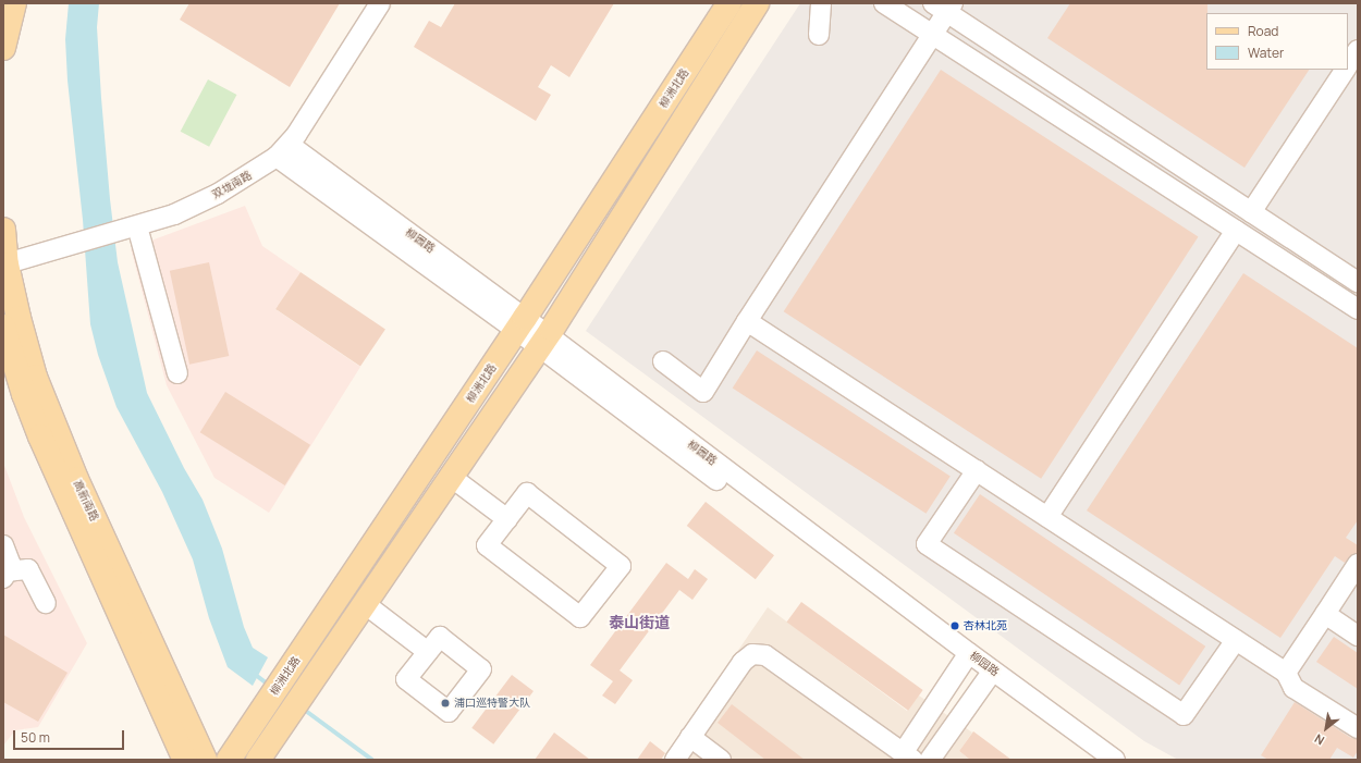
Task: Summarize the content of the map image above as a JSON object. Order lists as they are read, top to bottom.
{
  "streets": {
    "main road": ["柳洲北路", "高新南路"],
    "street": ["双垅南路", "柳园路"]
  },
  "crossings": [
    ["柳洲北路", "柳园路"],
    ["双垅南路", "柳园路"],
    ["双垅南路", "高新南路"]
  ],
  "districts": ["泰山街道"],
  "places": ["杏林北苑", "浦口巡特警大队"],
  "legend": ["Road", "Water"],
  "scale_bar": "50 m",
  "north": "bottom left"
}
